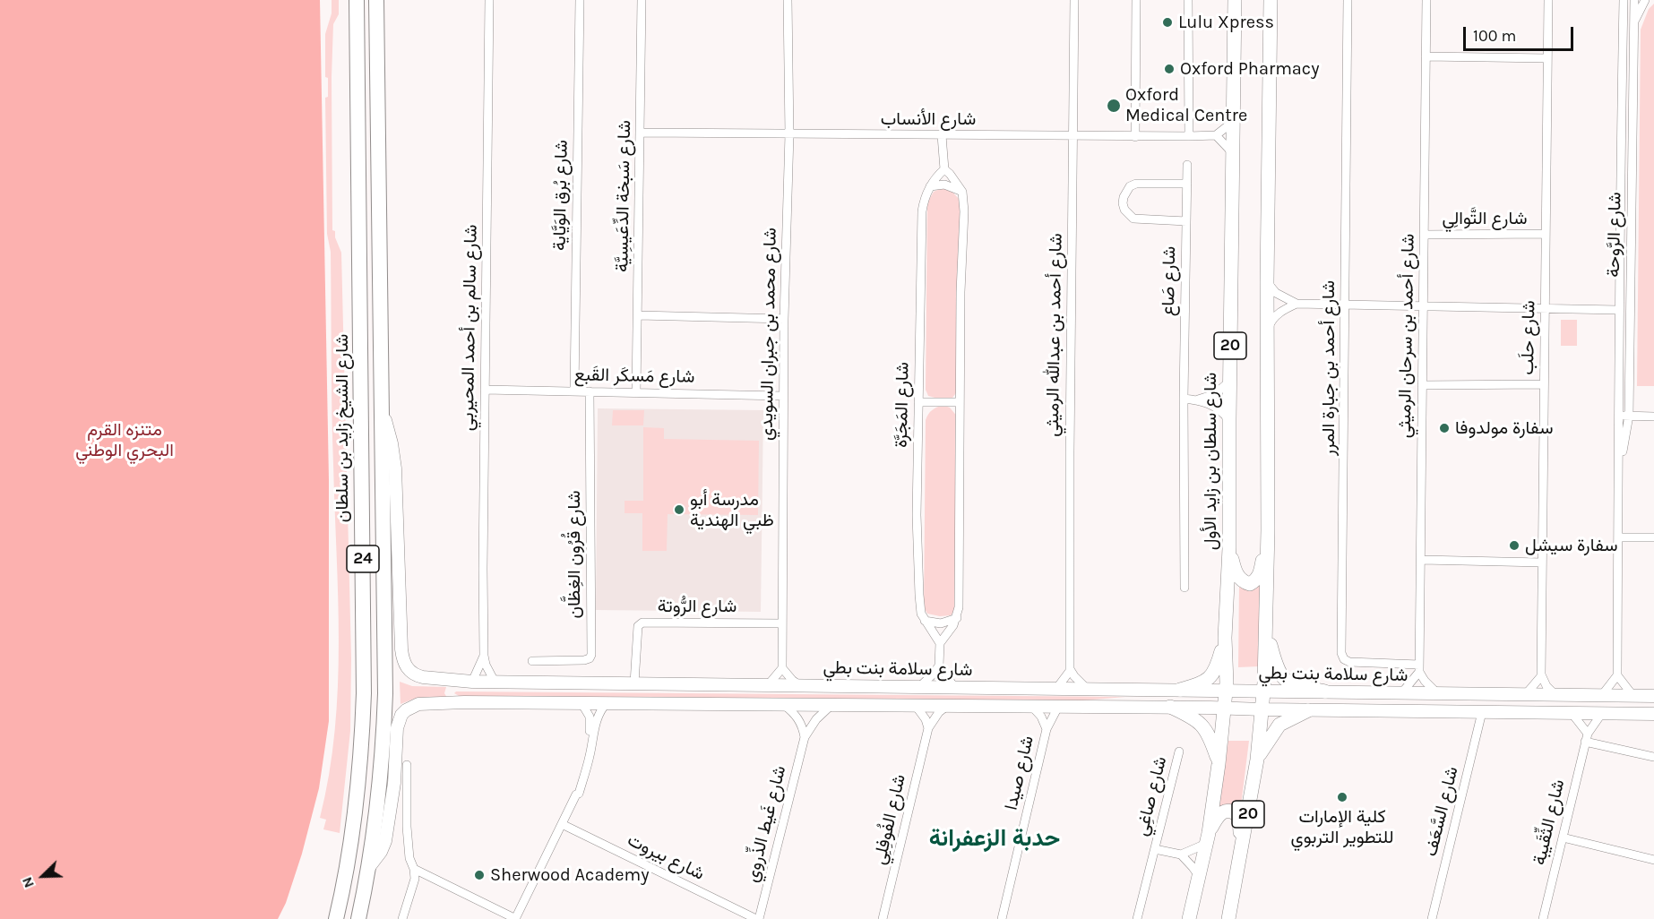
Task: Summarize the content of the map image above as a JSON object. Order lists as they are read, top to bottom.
{
  "streets": {
    "highway": ["شارع الشيخ زايد بن سلطان", "24"],
    "main road": ["20", "شارع سلطان بن زايد الأول", "شارع سلامة بنت بطي"],
    "street": [
      "شارع الأنساب",
      "شارع بُرق الوَيَّاية",
      "شارع سَبخة الدِّعَيسِيَّة",
      "شارع التَّوالِي",
      "شارع الرَّوحة",
      "شارع صَاع",
      "شارع سالم بن أحمد المحيربي",
      "شارع محمد بن جبران السويدي",
      "شارع أحمد بن عبدالله الرميثي",
      "شارع أحمد بن سرحان الرميثي",
      "شارع حلَب",
      "شارع أحمد بن جبارة المرر",
      "شارع مَسكَر القَبع",
      "شارع المَجَرَّة",
      "شارع قُرُون الغِظَّان",
      "شارع الرُّوتة",
      "شارع صيدا",
      "شارع صاغِي",
      "شارع السَّعَف",
      "شارع الفُوفِلِي",
      "شارع الثِّقَيبة",
      "شارع غَيط الذِّروي",
      "شارع بيروت"
    ]
  },
  "crossings": [
    ["شارع الأنساب", "شارع سَبخة الدِّعَيسِيَّة"],
    ["شارع الأنساب", "شارع محمد بن جبران السويدي"],
    ["شارع الأنساب", "شارع أحمد بن عبدالله الرميثي"],
    ["شارع بُرق الوَيَّاية", "شارع مَسكَر القَبع"],
    ["شارع سَبخة الدِّعَيسِيَّة", "شارع مَسكَر القَبع"],
    ["شارع التَّوالِي", "شارع أحمد بن سرحان الرميثي"],
    ["شارع التَّوالِي", "شارع حلَب"],
    ["شارع سالم بن أحمد المحيربي", "شارع مَسكَر القَبع"],
    ["شارع سالم بن أحمد المحيربي", "شارع سلامة بنت بطي"],
    ["شارع محمد بن جبران السويدي", "شارع مَسكَر القَبع"],
    ["شارع محمد بن جبران السويدي", "شارع الرُّوتة"],
    ["شارع أحمد بن سرحان الرميثي", "شارع أحمد بن جبارة المرر"],
    ["20", "شارع سلامة بنت بطي"],
    ["شارع مَسكَر القَبع", "شارع قُرُون الغِظَّان"],
    ["شارع سلطان بن زايد الأول", "شارع سلامة بنت بطي"],
    ["24", "شارع سلامة بنت بطي"],
    ["شارع الرُّوتة", "شارع سلامة بنت بطي"],
    ["شارع سلامة بنت بطي", "شارع صيدا"],
    ["شارع سلامة بنت بطي", "شارع السَّعَف"],
    ["شارع سلامة بنت بطي", "شارع الفُوفِلِي"],
    ["شارع سلامة بنت بطي", "شارع الثِّقَيبة"],
    ["شارع سلامة بنت بطي", "شارع غَيط الذِّروي"],
    ["شارع غَيط الذِّروي", "شارع بيروت"]
  ],
  "districts": ["حدبة الزعفرانة"],
  "parks": ["متنزه القرم البحري الوطني"],
  "places": [
    "Lulu Xpress",
    "Oxford Pharmacy",
    "Oxford Medical Centre",
    "سفارة مولدوفا",
    "مدرسة أبو ظبي الهندية",
    "سفارة سيشل",
    "كلية الإمارات للتطوير التربوي",
    "Sherwood Academy"
  ],
  "scale_bar": "100 m",
  "north": "bottom left"
}
